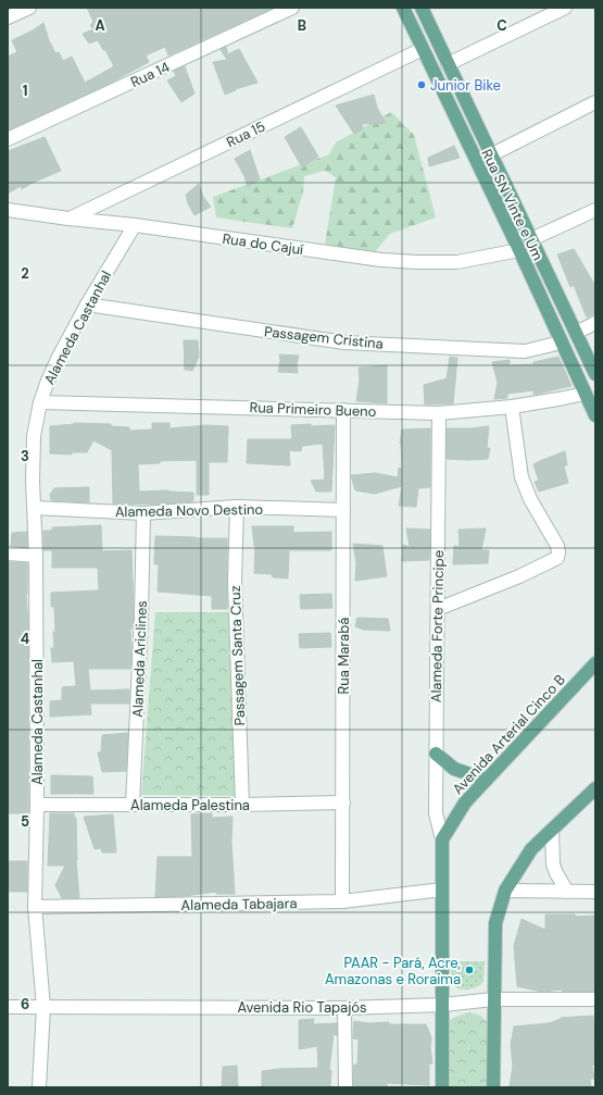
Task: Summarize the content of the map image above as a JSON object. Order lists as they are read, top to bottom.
{
  "streets": {
    "main road": ["Rua SN Vinte e Um", "Avenida Arterial Cinco B"],
    "street": [
      "Rua 14",
      "Rua 15",
      "Rua do Cajuí",
      "Alameda Castanhal",
      "Passagem Cristina",
      "Rua Primeiro Bueno",
      "Alameda Novo Destino",
      "Alameda Forte Principe",
      "Passagem Santa Cruz",
      "Rua Marabá",
      "Alameda Ariclines",
      "Alameda Palestina",
      "Alameda Tabajara",
      "Avenida Rio Tapajós"
    ]
  },
  "crossings": [
    ["Rua 15", "Rua SN Vinte e Um"],
    ["Rua 15", "Rua do Cajuí"],
    ["Rua SN Vinte e Um", "Rua do Cajuí"],
    ["Rua SN Vinte e Um", "Passagem Cristina"],
    ["Rua SN Vinte e Um", "Rua Primeiro Bueno"],
    ["Rua do Cajuí", "Alameda Castanhal"],
    ["Alameda Castanhal", "Passagem Cristina"],
    ["Alameda Castanhal", "Rua Primeiro Bueno"],
    ["Alameda Castanhal", "Alameda Novo Destino"],
    ["Alameda Castanhal", "Alameda Palestina"],
    ["Alameda Castanhal", "Alameda Tabajara"],
    ["Alameda Castanhal", "Avenida Rio Tapajós"],
    ["Rua Primeiro Bueno", "Alameda Forte Principe"],
    ["Rua Primeiro Bueno", "Rua Marabá"],
    ["Alameda Novo Destino", "Passagem Santa Cruz"],
    ["Alameda Novo Destino", "Rua Marabá"],
    ["Alameda Novo Destino", "Alameda Ariclines"],
    ["Alameda Forte Principe", "Avenida Arterial Cinco B"],
    ["Passagem Santa Cruz", "Alameda Palestina"],
    ["Rua Marabá", "Alameda Palestina"],
    ["Rua Marabá", "Alameda Tabajara"],
    ["Alameda Ariclines", "Alameda Palestina"]
  ],
  "places": ["Junior Bike", "PAAR - Pará, Acre, Amazonas e Roraima"],
  "grid": {
    "columns": ["A", "B", "C"],
    "rows": [
      "1",
      "2",
      "3",
      "4",
      "5",
      "6"
    ]
  }
}
